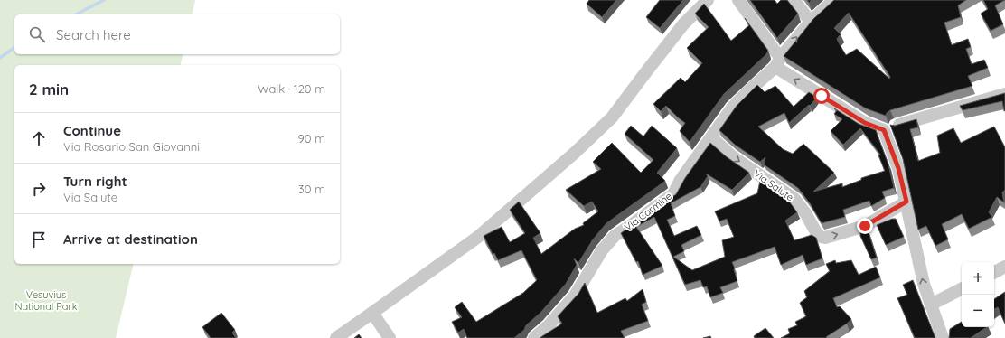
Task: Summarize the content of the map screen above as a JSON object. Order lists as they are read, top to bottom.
{
  "streets": {
    "street": ["Via Salute", "Via Carmine"]
  },
  "crossings": [
    ["Via Salute", "Via Carmine"]
  ],
  "one_way": ["Via Salute"],
  "parks": ["Vesuvius National Park"],
  "page": {
    "search": "Search here",
    "heading": ["2 min", "Walk · 120 m"],
    "list": [
      ["Continue", "Via Rosario San Giovanni", "90 m"],
      ["Turn right", "Via Salute", "30 m"],
      "Arrive at destination"
    ],
    "map_buttons": ["+", "−"]
  }
}
